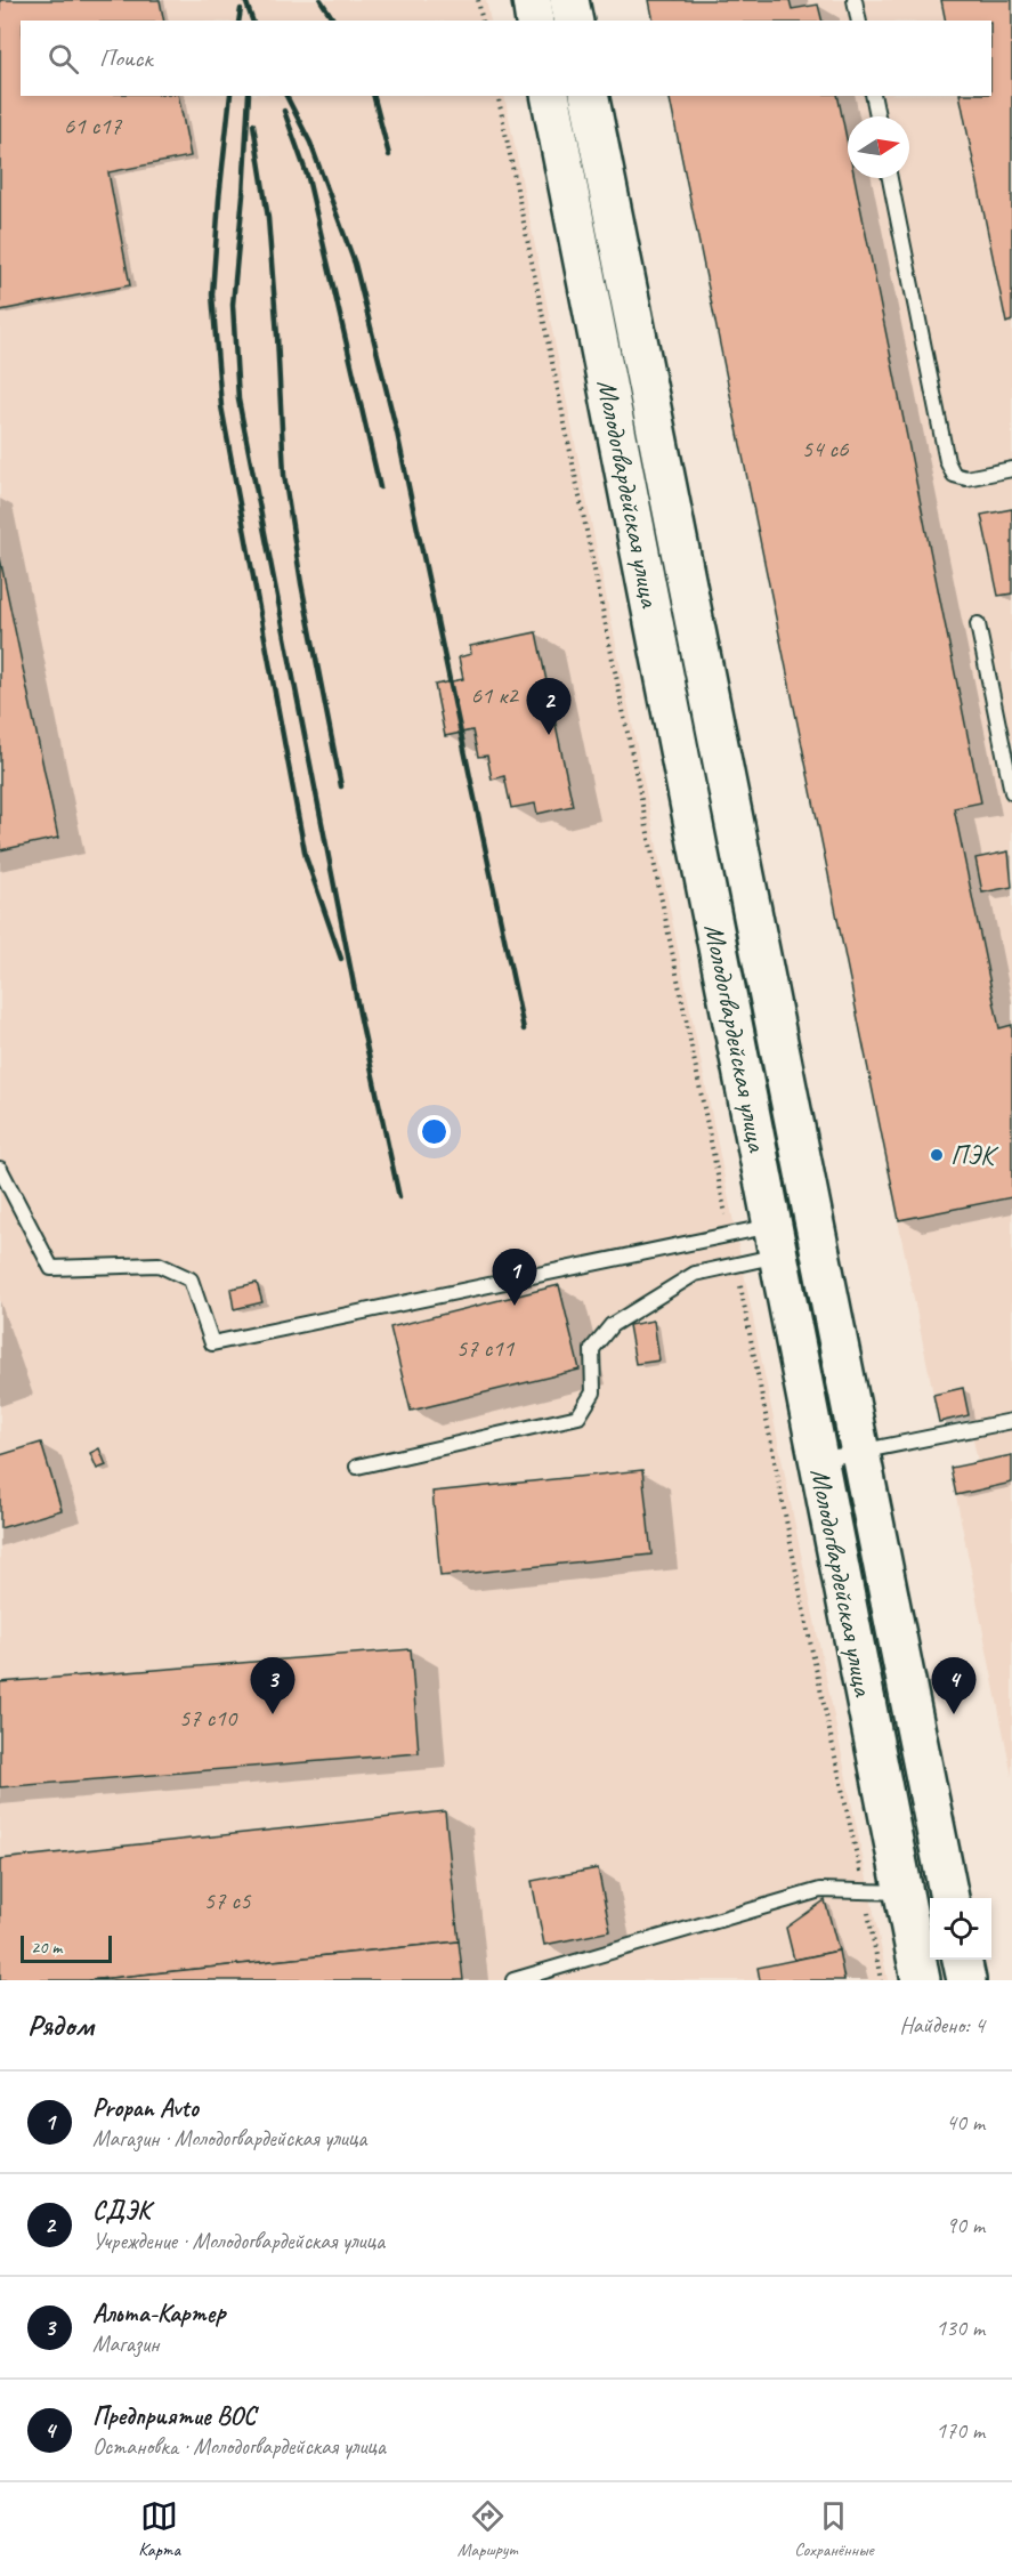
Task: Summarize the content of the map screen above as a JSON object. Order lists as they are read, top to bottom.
{
  "streets": {
    "main road": ["Молодогвардейская улица"]
  },
  "places": ["ПЭК"],
  "house_numbers": [
    "61 с17",
    "54 с6",
    "61 к2",
    "57 с11",
    "57 с10",
    "57 с5"
  ],
  "scale_bar": "20 m",
  "north": "right",
  "page": {
    "search": "Поиск",
    "pins": [
      "2",
      "1",
      "3",
      "4"
    ],
    "scale": "20 m",
    "heading": ["Рядом", "Найдено: 4"],
    "list": [
      {
        "mark": "1",
        "name": "Propan Avto",
        "note": "Магазин · Молодогвардейская улица",
        "value": "40 m"
      },
      {
        "mark": "2",
        "name": "СДЭК",
        "note": "Учреждение · Молодогвардейская улица",
        "value": "90 m"
      },
      {
        "mark": "3",
        "name": "Альта-Картер",
        "note": "Магазин",
        "value": "130 m"
      },
      {
        "mark": "4",
        "name": "Предприятие ВОС",
        "note": "Остановка · Молодогвардейская улица",
        "value": "170 m"
      }
    ],
    "nav": ["Карта", "Маршрут", "Сохранённые"]
  }
}
